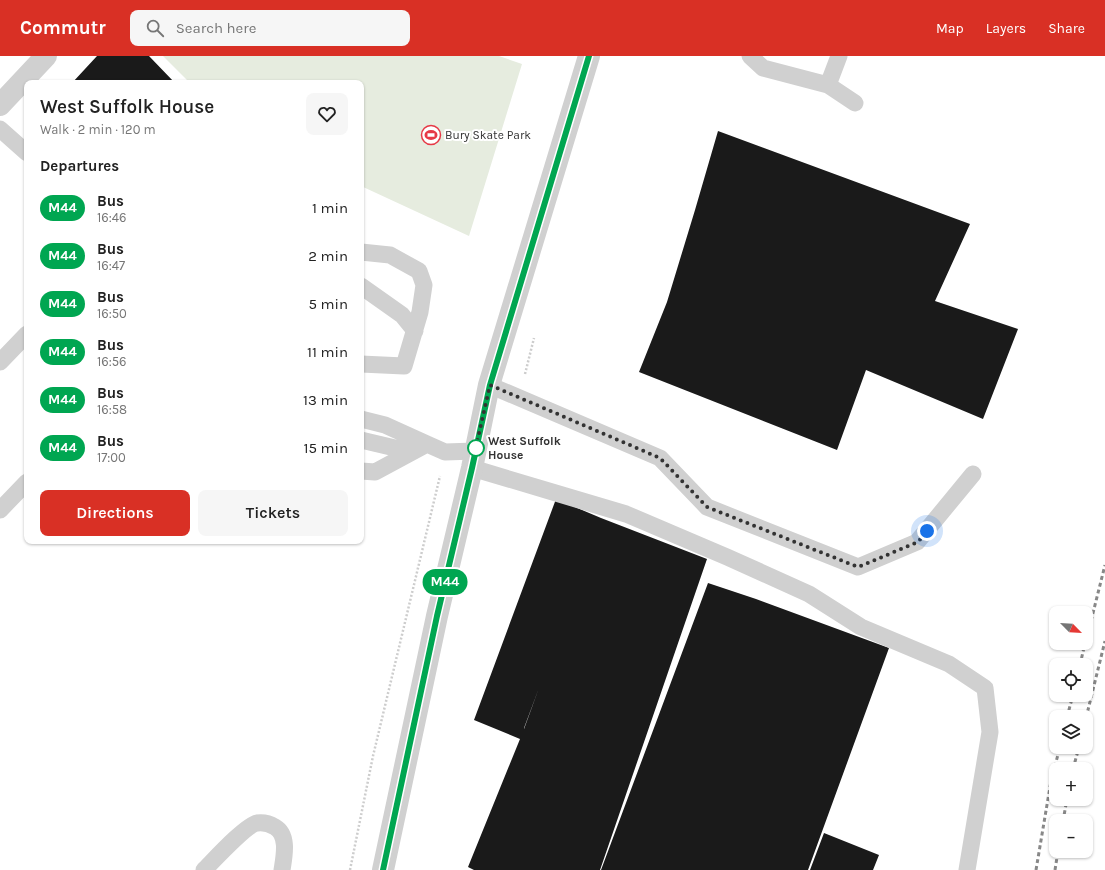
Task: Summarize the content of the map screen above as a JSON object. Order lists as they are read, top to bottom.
{
  "places": {
    "sports": ["Bury Skate Park"],
    "other": ["West Suffolk House"]
  },
  "lines": ["bus line M44"],
  "north": "bottom right",
  "page": {
    "header": "Commutr",
    "search": "Search here",
    "nav": ["Map", "Layers", "Share"],
    "on_map": "M44",
    "heading": [
      ["West Suffolk House", "Walk · 2 min · 120 m"],
      "Departures"
    ],
    "list": [
      {
        "mark": "M44",
        "name": "Bus",
        "note": "16:46",
        "value": "1 min"
      },
      {
        "mark": "M44",
        "name": "Bus",
        "note": "16:47",
        "value": "2 min"
      },
      {
        "mark": "M44",
        "name": "Bus",
        "note": "16:50",
        "value": "5 min"
      },
      {
        "mark": "M44",
        "name": "Bus",
        "note": "16:56",
        "value": "11 min"
      },
      {
        "mark": "M44",
        "name": "Bus",
        "note": "16:58",
        "value": "13 min"
      },
      {
        "mark": "M44",
        "name": "Bus",
        "note": "17:00",
        "value": "15 min"
      }
    ],
    "buttons": ["Directions", "Tickets"],
    "map_buttons": ["+", "−"]
  }
}
